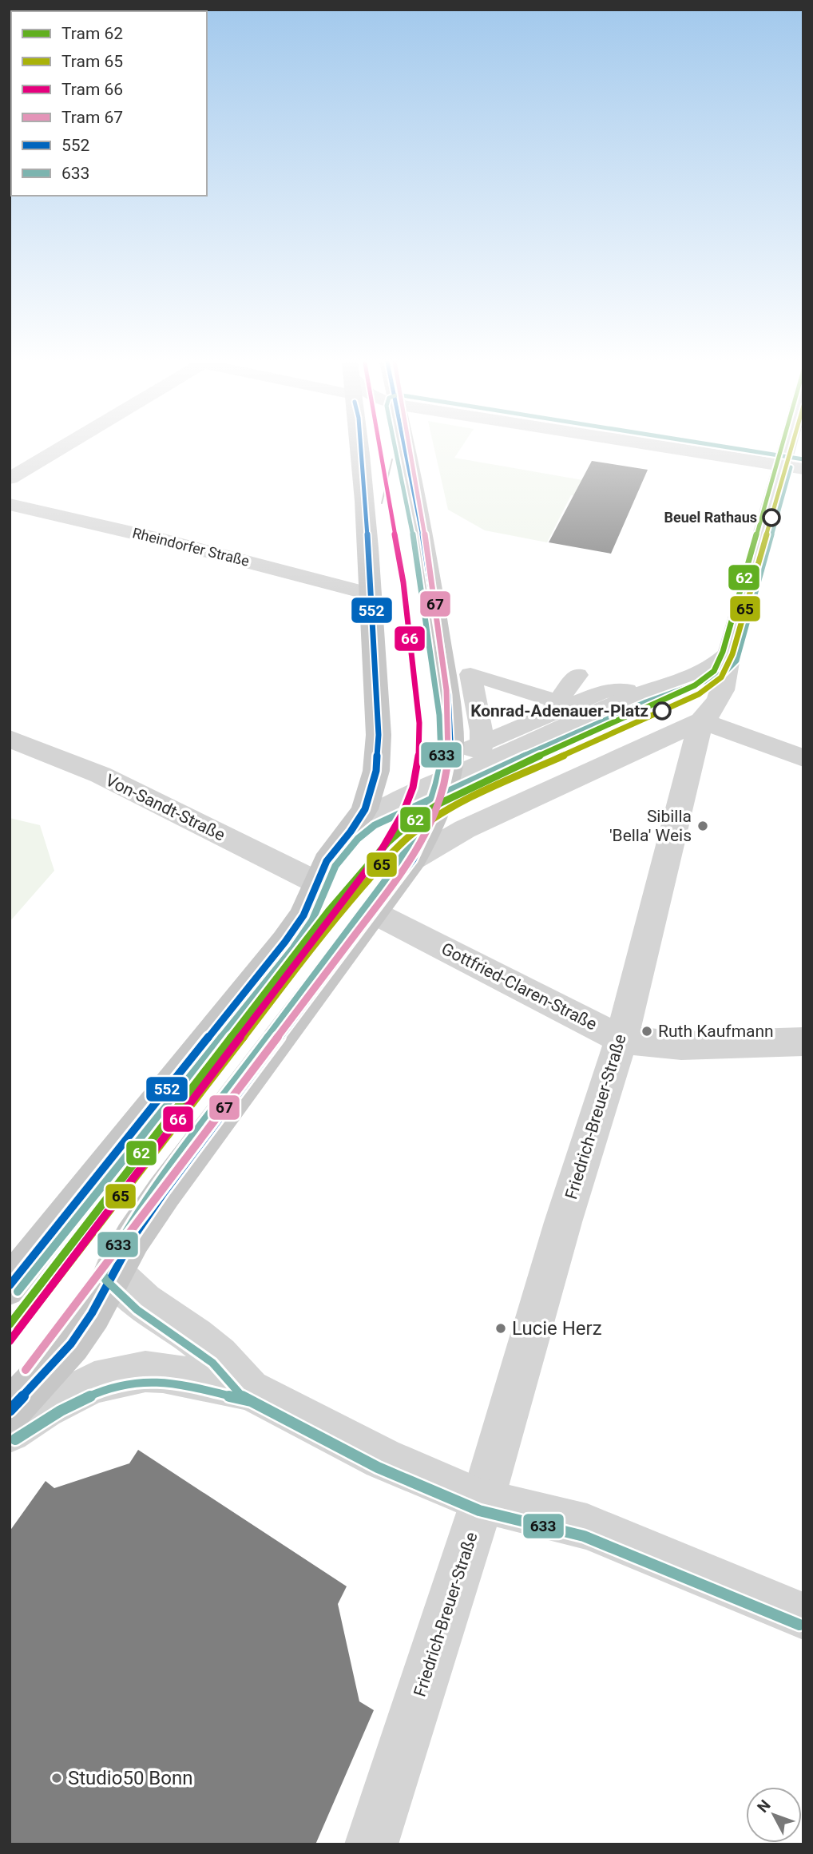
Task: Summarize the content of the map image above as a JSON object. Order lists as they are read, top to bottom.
{
  "streets": {
    "street": [
      "Rheindorfer Straße",
      "Von-Sandt-Straße",
      "Gottfried-Claren-Straße",
      "Friedrich-Breuer-Straße"
    ]
  },
  "crossings": [
    ["Gottfried-Claren-Straße", "Friedrich-Breuer-Straße"]
  ],
  "places": [
    "Beuel Rathaus",
    "Konrad-Adenauer-Platz",
    "Sibilla 'Bella' Weis",
    "Ruth Kaufmann",
    "Lucie Herz",
    "Studio50 Bonn"
  ],
  "lines": [
    "tram line 62",
    "tram line 65",
    "tram line 66",
    "tram line 67",
    "transit line 552",
    "transit line 633"
  ],
  "legend": [
    "Tram 62",
    "Tram 65",
    "Tram 66",
    "Tram 67",
    "552",
    "633"
  ],
  "north": "top left"
}
